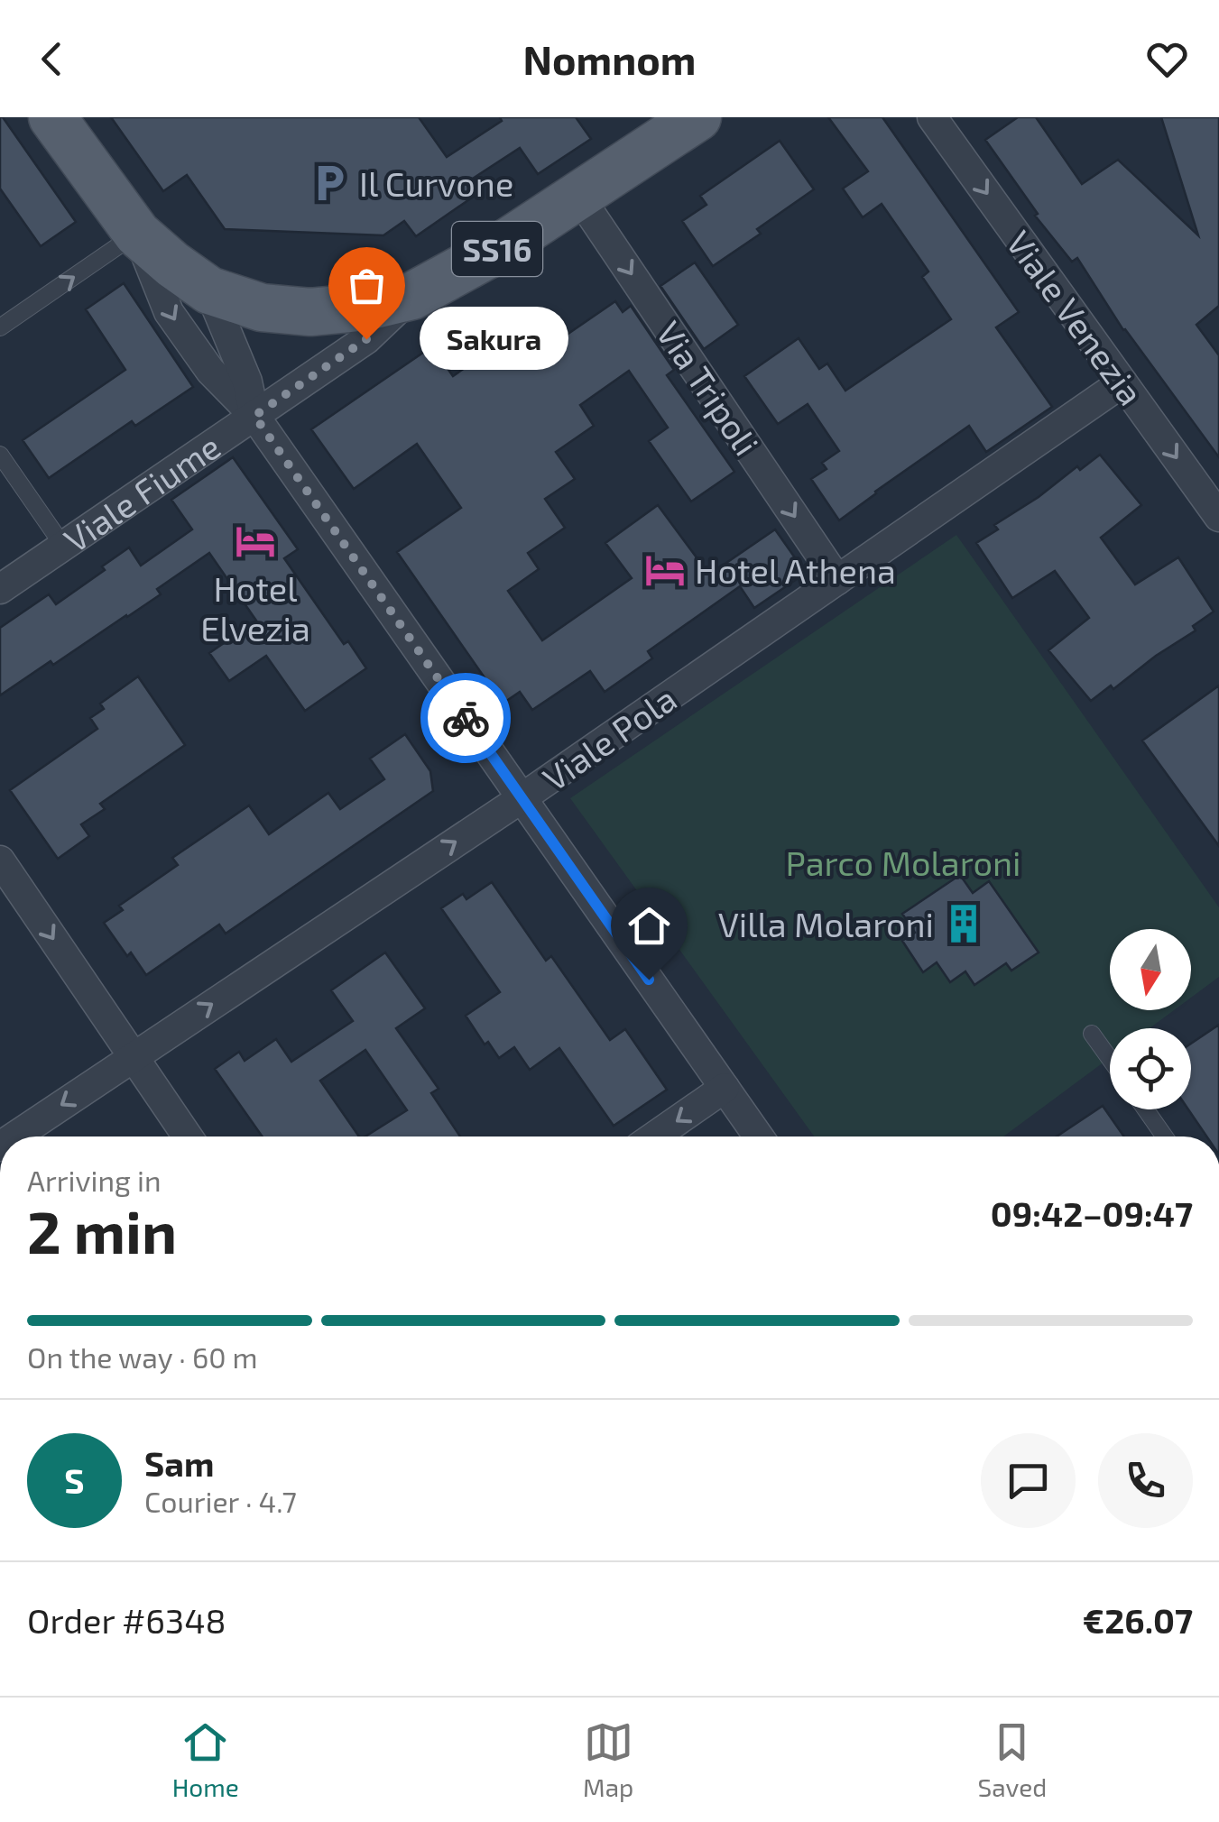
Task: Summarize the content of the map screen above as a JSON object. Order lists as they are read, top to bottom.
{
  "streets": {
    "main road": ["SS16", "Viale Fiume"],
    "street": ["Viale Venezia", "Via Tripoli", "Viale Pola"]
  },
  "crossings": [
    ["SS16", "Viale Fiume"],
    ["Viale Venezia", "Viale Pola"],
    ["Via Tripoli", "Viale Fiume"],
    ["Via Tripoli", "Viale Pola"]
  ],
  "one_way": ["Viale Venezia", "Via Tripoli"],
  "parks": ["Parco Molaroni"],
  "places": {
    "parking": ["Il Curvone"],
    "other": ["Sakura"],
    "hotel": ["Hotel Elvezia", "Hotel Athena"],
    "building": ["Villa Molaroni"]
  },
  "north": "bottom",
  "page": {
    "header": "Nomnom",
    "bubble": "Sakura",
    "heading": ["2 min", "Arriving in", "09:42–09:47"],
    "panel": [
      "Sam",
      "Courier · 4.7",
      "Order #6348",
      "€26.07"
    ],
    "bar": "On the way · 60 m",
    "round": "S",
    "tabs": ["Home", "Map", "Saved"]
  }
}
